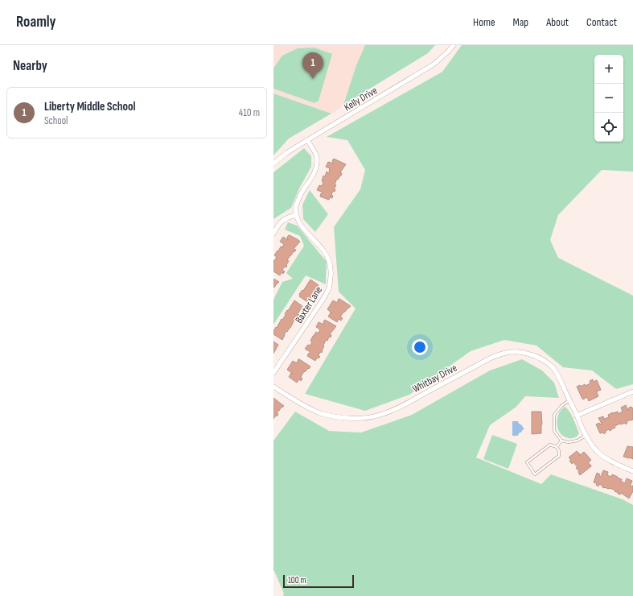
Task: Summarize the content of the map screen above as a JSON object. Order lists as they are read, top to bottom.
{
  "streets": {
    "street": ["Kelly Drive", "Baxter Lane", "Whitbay Drive"]
  },
  "scale_bar": "100 m",
  "page": {
    "header": "Roamly",
    "nav": [
      "Home",
      "Map",
      "About",
      "Contact"
    ],
    "heading": "Nearby",
    "pins": "1",
    "map_buttons": ["+", "−"],
    "list": [
      {
        "mark": "1",
        "name": "Liberty Middle School",
        "note": "School",
        "value": "410 m"
      }
    ],
    "scale": "100 m"
  }
}
